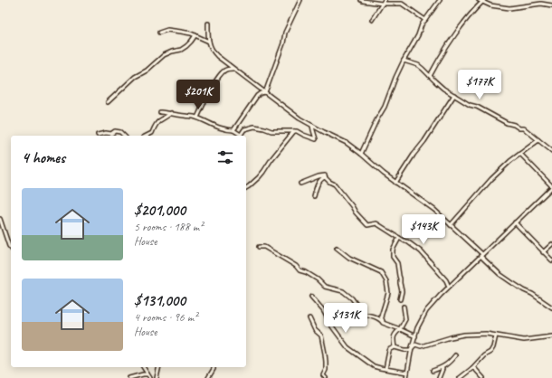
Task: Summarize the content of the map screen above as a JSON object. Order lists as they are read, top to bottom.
{
  "page": {
    "price": [
      "$177K",
      "$201K",
      "$143K",
      "$131K"
    ],
    "heading": "4 homes",
    "list": [
      {
        "name": "$201,000",
        "note": "5 rooms · 188 m² · House"
      },
      {
        "name": "$131,000",
        "note": "4 rooms · 96 m² · House"
      }
    ]
  }
}
